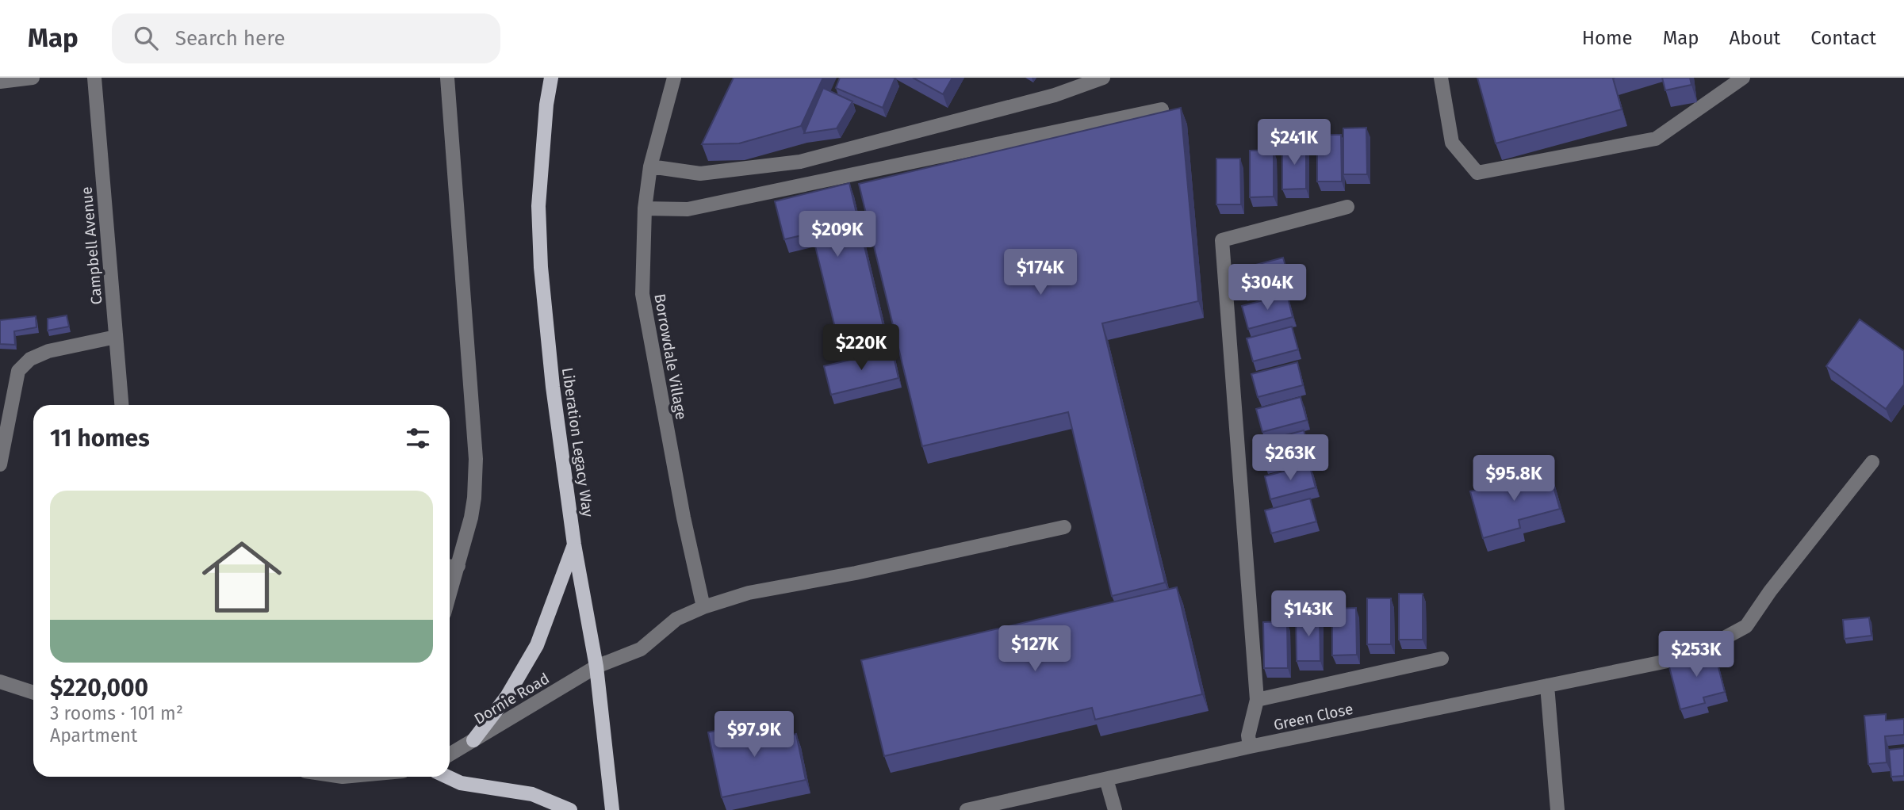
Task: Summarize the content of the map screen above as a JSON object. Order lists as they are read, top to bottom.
{
  "streets": {
    "main road": ["Liberation Legacy Way"],
    "street": [
      "Campbell Avenue",
      "Borrowdale Village",
      "Dornie Road",
      "Green Close"
    ]
  },
  "crossings": [
    ["Liberation Legacy Way", "Dornie Road"]
  ],
  "page": {
    "header": "Map",
    "search": "Search here",
    "nav": [
      "Home",
      "Map",
      "About",
      "Contact"
    ],
    "price": [
      "$241K",
      "$209K",
      "$174K",
      "$304K",
      "$220K",
      "$263K",
      "$95.8K",
      "$143K",
      "$127K",
      "$253K",
      "$97.9K"
    ],
    "heading": "11 homes",
    "list": [
      {
        "name": "$220,000",
        "note": "3 rooms · 101 m² · Apartment"
      }
    ]
  }
}
